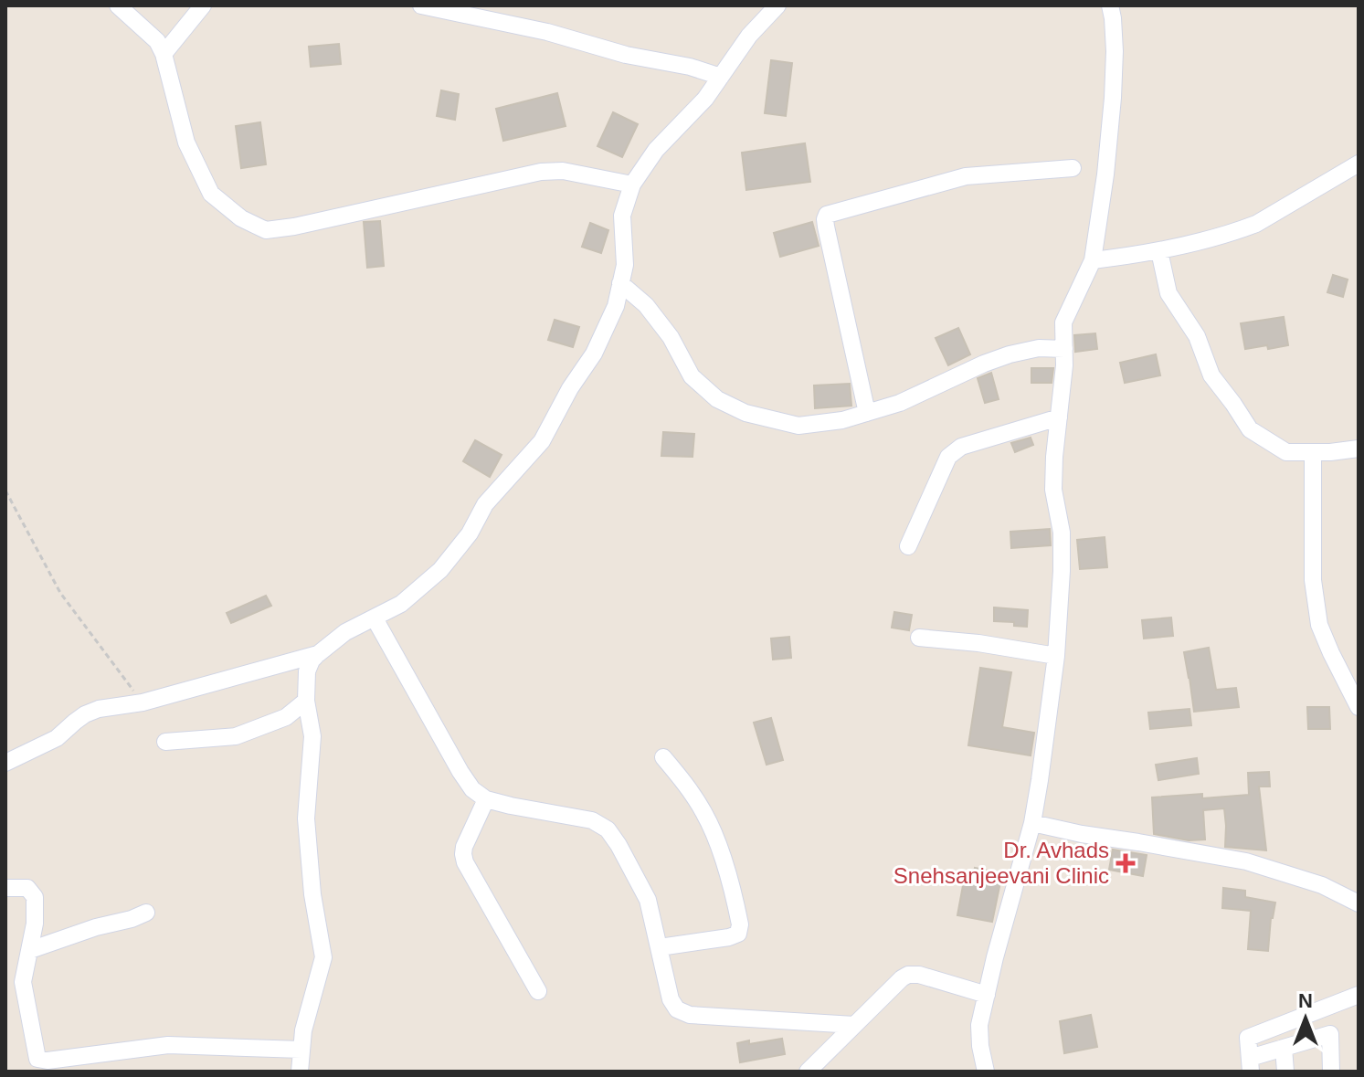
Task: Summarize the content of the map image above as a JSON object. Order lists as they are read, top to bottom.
{
  "places": {
    "health": ["Dr. Avhads Snehsanjeevani Clinic"]
  },
  "north": "top"
}
